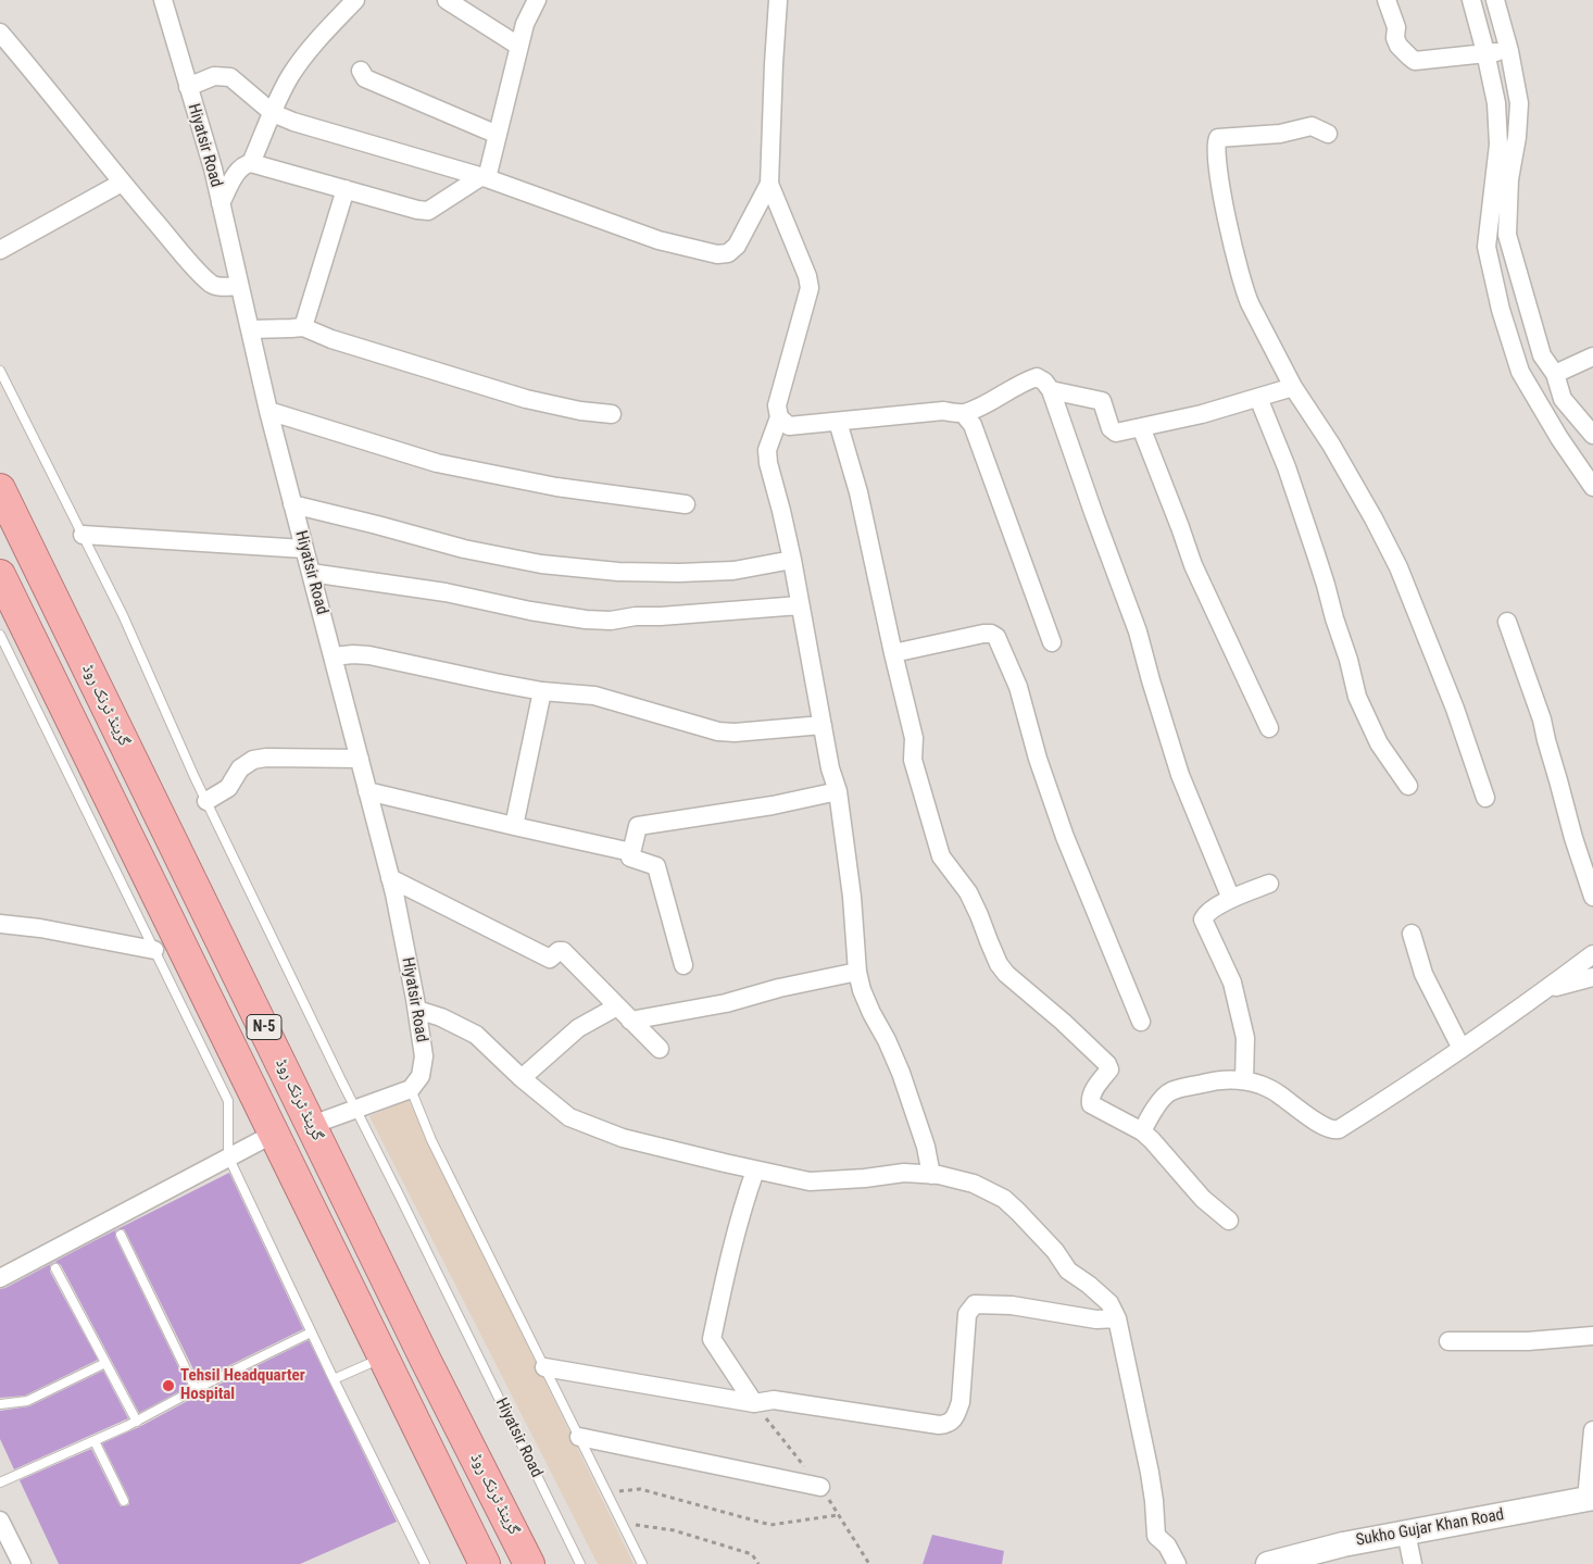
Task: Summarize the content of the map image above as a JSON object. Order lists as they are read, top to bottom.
{
  "streets": {
    "highway": ["گرینڈ ٹرنک روڈ", "N-5"],
    "main road": ["Sukho Gujar Khan Road"],
    "street": ["Hiyatsir Road"]
  },
  "places": ["Tehsil Headquarter Hospital"]
}
